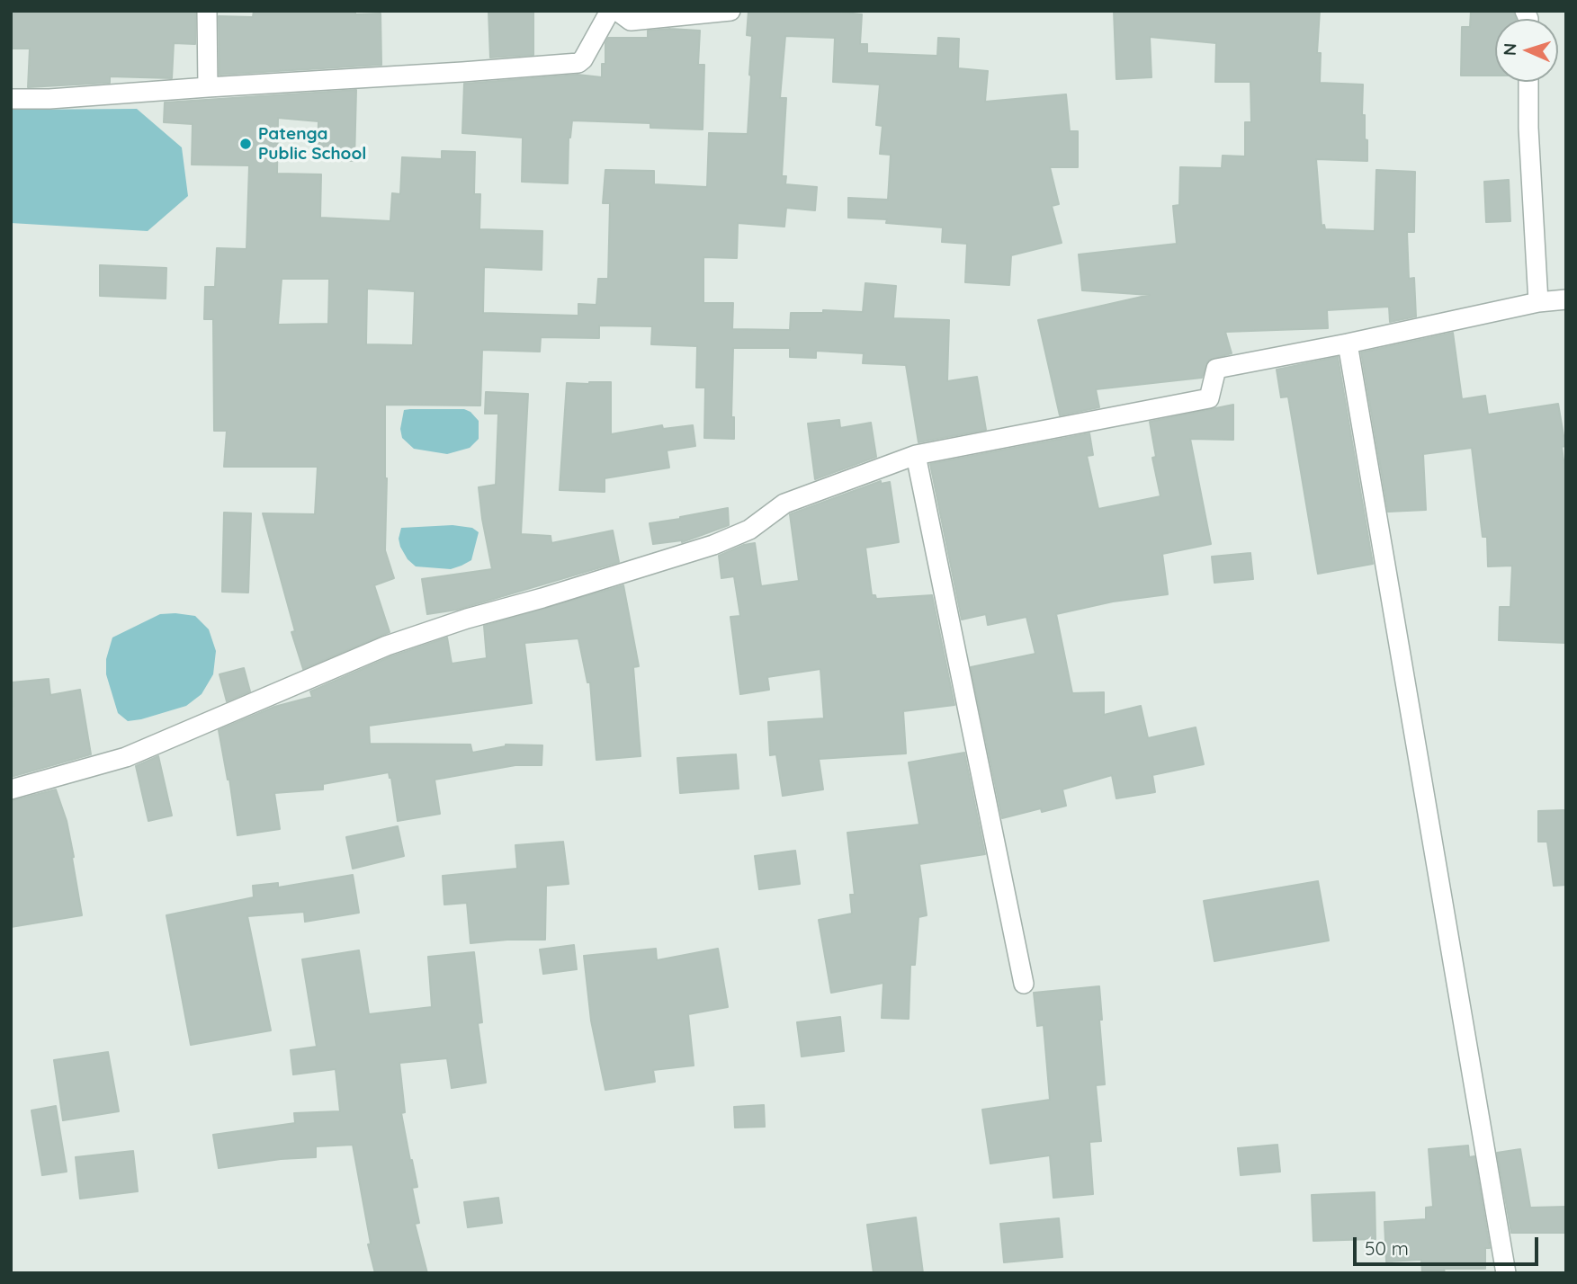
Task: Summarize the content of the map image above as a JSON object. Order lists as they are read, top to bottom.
{
  "places": ["Patenga Public School"],
  "scale_bar": "50 m",
  "north": "left"
}
